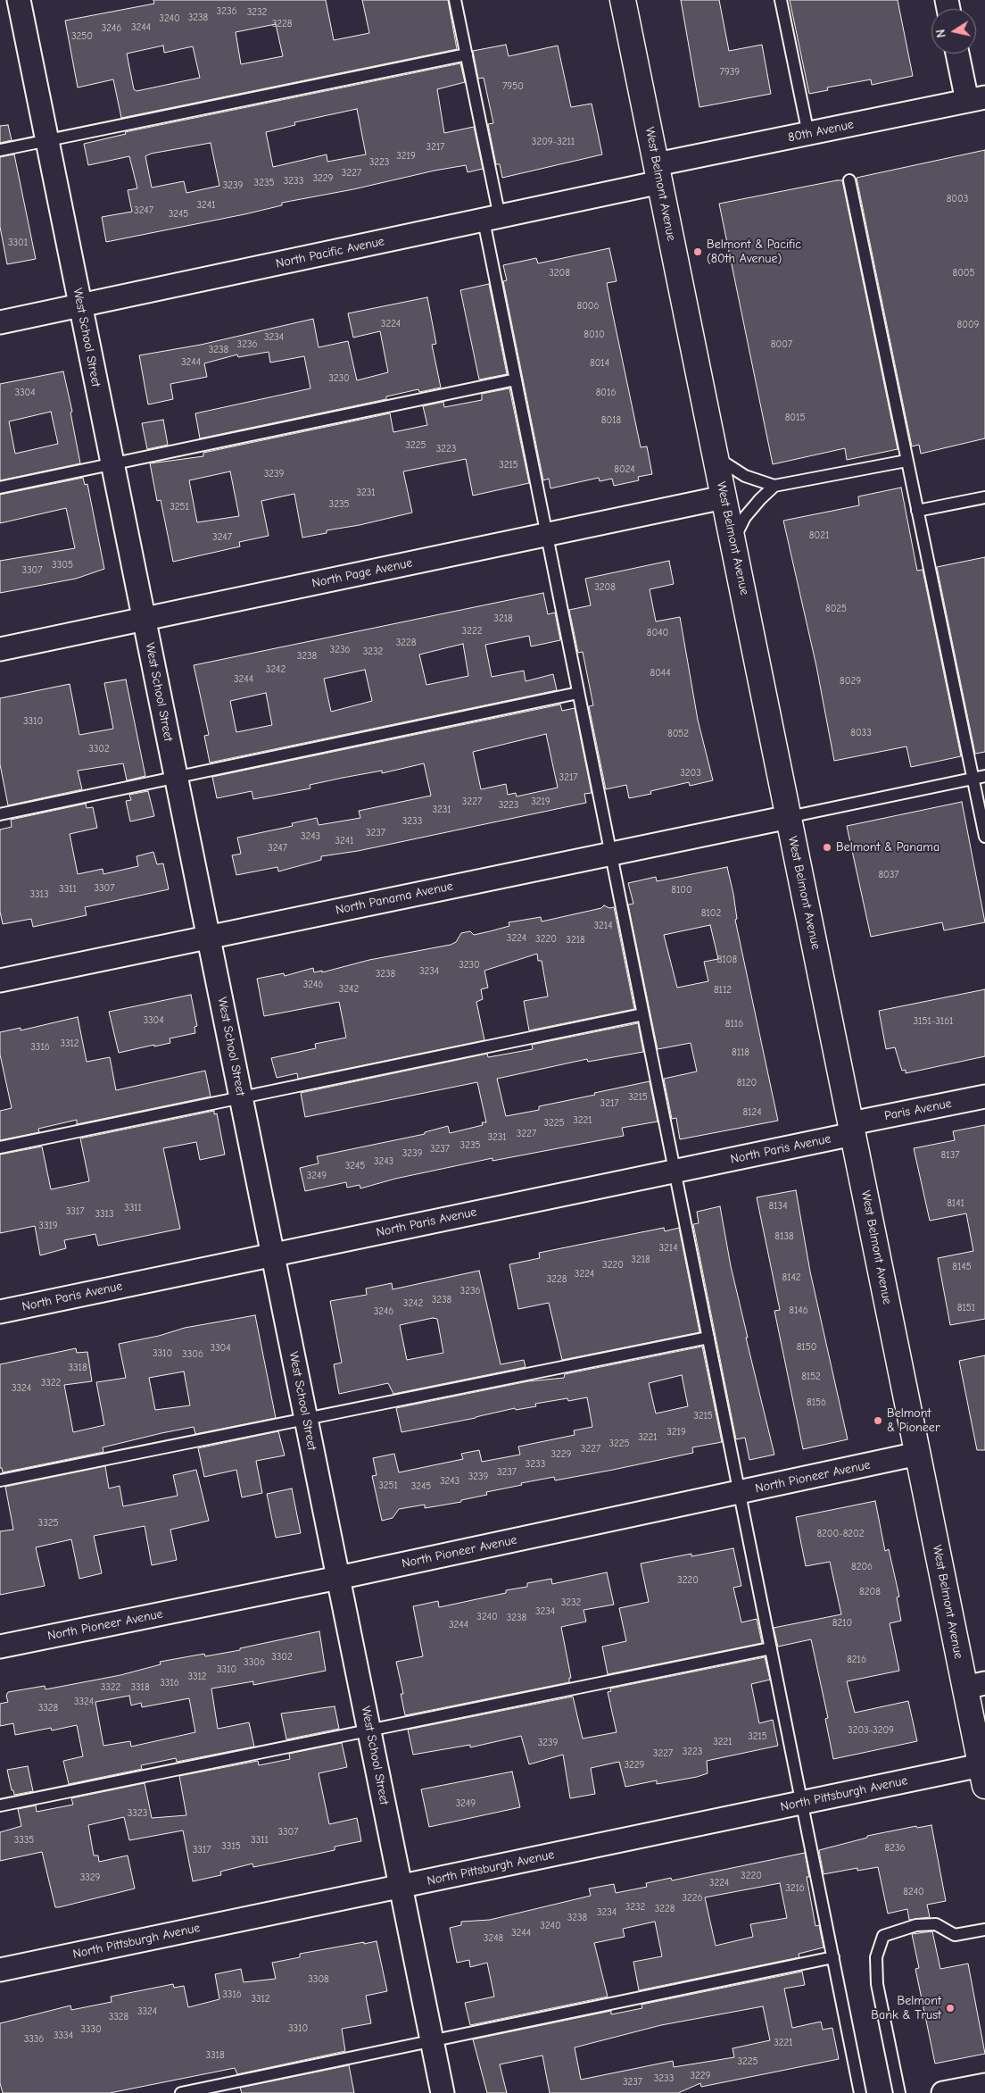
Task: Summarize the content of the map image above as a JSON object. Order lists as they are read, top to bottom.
{
  "streets": {
    "main road": ["West Belmont Avenue"],
    "street": [
      "80th Avenue",
      "North Pacific Avenue",
      "West School Street",
      "North Page Avenue",
      "North Panama Avenue",
      "Paris Avenue",
      "North Paris Avenue",
      "North Pioneer Avenue",
      "North Pittsburgh Avenue"
    ]
  },
  "crossings": [
    ["80th Avenue", "West Belmont Avenue"],
    ["80th Avenue", "North Pacific Avenue"],
    ["West Belmont Avenue", "North Pacific Avenue"],
    ["West Belmont Avenue", "North Page Avenue"],
    ["West Belmont Avenue", "North Panama Avenue"],
    ["West Belmont Avenue", "Paris Avenue"],
    ["West Belmont Avenue", "North Paris Avenue"],
    ["West Belmont Avenue", "North Pioneer Avenue"],
    ["West Belmont Avenue", "North Pittsburgh Avenue"],
    ["North Pacific Avenue", "West School Street"],
    ["West School Street", "North Page Avenue"],
    ["West School Street", "North Panama Avenue"],
    ["West School Street", "North Paris Avenue"],
    ["West School Street", "North Pioneer Avenue"],
    ["West School Street", "North Pittsburgh Avenue"],
    ["Paris Avenue", "North Paris Avenue"]
  ],
  "places": [
    "Belmont & Pacific (80th Avenue)",
    "Belmont & Panama",
    "Belmont & Pioneer",
    "Belmont Bank & Trust"
  ],
  "house_numbers": [
    "3236",
    "3232",
    "3238",
    "3240",
    "3228",
    "3244",
    "3246",
    "3250",
    "7939",
    "7950",
    "3209-3211",
    "3217",
    "3219",
    "3223",
    "3227",
    "3229",
    "3233",
    "3235",
    "3239",
    "8003",
    "3241",
    "3247",
    "3245",
    "3301",
    "3208",
    "8005",
    "8006",
    "3224",
    "8009",
    "8010",
    "3234",
    "3236",
    "8007",
    "3238",
    "3244",
    "8014",
    "3230",
    "3304",
    "8016",
    "8015",
    "8018",
    "3225",
    "3223",
    "3215",
    "8024",
    "3239",
    "3231",
    "3235",
    "3251",
    "8021",
    "3247",
    "3305",
    "3307",
    "3208",
    "8025",
    "3218",
    "3222",
    "8040",
    "3228",
    "3236",
    "3232",
    "3238",
    "3242",
    "8044",
    "3244",
    "8029",
    "3310",
    "8033",
    "8052",
    "3302",
    "3203",
    "3217",
    "3227",
    "3219",
    "3223",
    "3231",
    "3233",
    "3237",
    "3243",
    "3241",
    "3247",
    "8037",
    "3307",
    "3311",
    "8100",
    "3313",
    "8102",
    "3214",
    "3224",
    "3220",
    "3218",
    "8108",
    "3230",
    "3234",
    "3238",
    "3246",
    "3242",
    "8112",
    "3304",
    "3151-3161",
    "8116",
    "3312",
    "3316",
    "8118",
    "8120",
    "3215",
    "3217",
    "8124",
    "3221",
    "3225",
    "3227",
    "3231",
    "3235",
    "3237",
    "3239",
    "8137",
    "3243",
    "3245",
    "3249",
    "8141",
    "8134",
    "3311",
    "3317",
    "3313",
    "3319",
    "8138",
    "3214",
    "3218",
    "3220",
    "8145",
    "3224",
    "8142",
    "3228",
    "3236",
    "3238",
    "3242",
    "8151",
    "8146",
    "3246",
    "8150",
    "3304",
    "3310",
    "3306",
    "3318",
    "8152",
    "3322",
    "3324",
    "8156",
    "3215",
    "3219",
    "3221",
    "3225",
    "3227",
    "3229",
    "3233",
    "3237",
    "3239",
    "3243",
    "3251",
    "3245",
    "3325",
    "8200-8202",
    "8206",
    "3220",
    "8208",
    "3232",
    "3234",
    "3240",
    "3238",
    "8210",
    "3244",
    "3302",
    "8216",
    "3306",
    "3310",
    "3312",
    "3316",
    "3322",
    "3318",
    "3324",
    "3328",
    "3203-3209",
    "3215",
    "3221",
    "3239",
    "3223",
    "3227",
    "3229",
    "3249",
    "3323",
    "3307",
    "3335",
    "3311",
    "3315",
    "8236",
    "3317",
    "3220",
    "3329",
    "3224",
    "3216",
    "8240",
    "3226",
    "3232",
    "3228",
    "3234",
    "3238",
    "3240",
    "3244",
    "3248",
    "3308",
    "3316",
    "3312",
    "3324",
    "3328",
    "3310",
    "3330",
    "3334",
    "3336",
    "3221",
    "3318",
    "3225",
    "3229",
    "3233",
    "3237"
  ],
  "north": "left"
}
